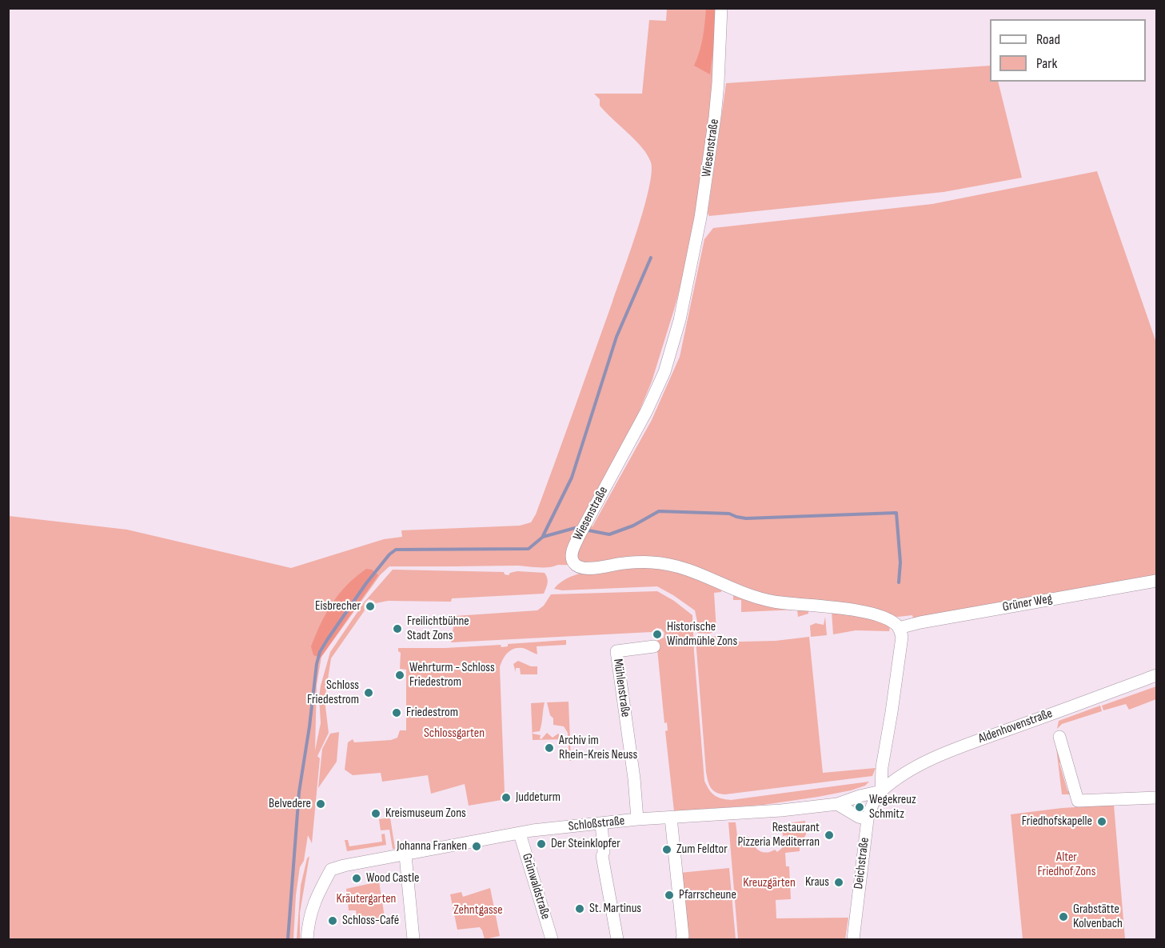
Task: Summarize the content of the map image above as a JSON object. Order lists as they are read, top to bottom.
{
  "streets": {
    "street": [
      "Wiesenstraße",
      "Grüner Weg",
      "Mühlenstraße",
      "Aldenhovenstraße",
      "Schloßstraße",
      "Deichstraße",
      "Grünwaldstraße"
    ]
  },
  "crossings": [
    ["Wiesenstraße", "Grüner Weg"],
    ["Mühlenstraße", "Schloßstraße"],
    ["Aldenhovenstraße", "Schloßstraße"],
    ["Aldenhovenstraße", "Deichstraße"],
    ["Schloßstraße", "Deichstraße"],
    ["Schloßstraße", "Grünwaldstraße"]
  ],
  "parks": [
    "Schlossgarten",
    "Alter Friedhof Zons",
    "Kreuzgärten",
    "Kräutergarten",
    "Zehntgasse"
  ],
  "places": [
    "Eisbrecher",
    "Freilichtbühne Stadt Zons",
    "Historische Windmühle Zons",
    "Wehrturm - Schloss Friedestrom",
    "Schloss Friedestrom",
    "Friedestrom",
    "Archiv im Rhein-Kreis Neuss",
    "Juddeturm",
    "Belvedere",
    "Wegekreuz Schmitz",
    "Kreismuseum Zons",
    "Friedhofskapelle",
    "Restaurant Pizzeria Mediterran",
    "Der Steinklopfer",
    "Johanna Franken",
    "Zum Feldtor",
    "Wood Castle",
    "Kraus",
    "Pfarrscheune",
    "St. Martinus",
    "Grabstätte Kolvenbach",
    "Schloss-Café"
  ],
  "legend": ["Road", "Park"]
}
